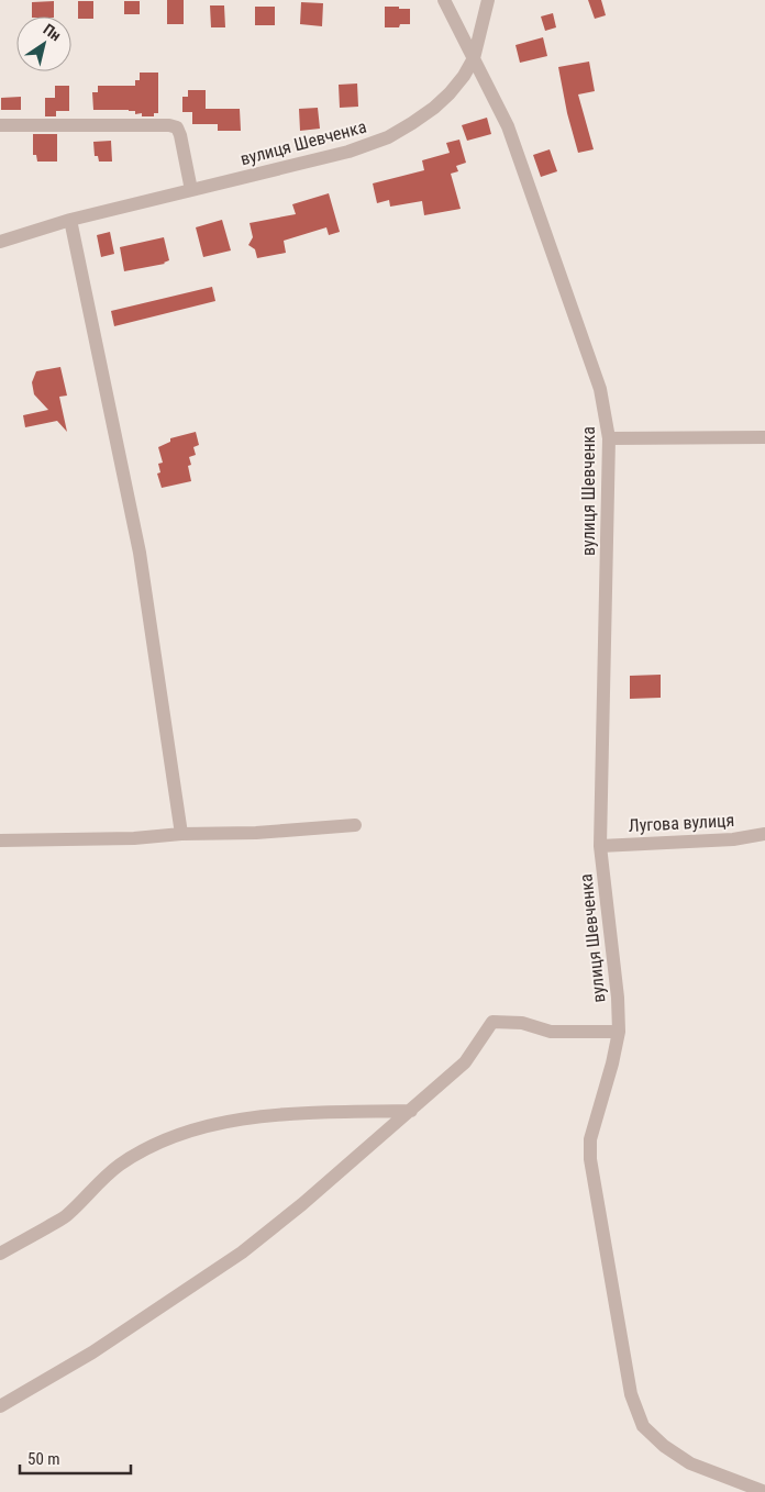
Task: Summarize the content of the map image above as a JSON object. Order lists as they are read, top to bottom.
{
  "streets": {
    "street": ["вулиця Шевченка", "Лугова вулиця"]
  },
  "crossings": [
    ["вулиця Шевченка", "Лугова вулиця"]
  ],
  "scale_bar": "50 m",
  "north": "top right"
}
